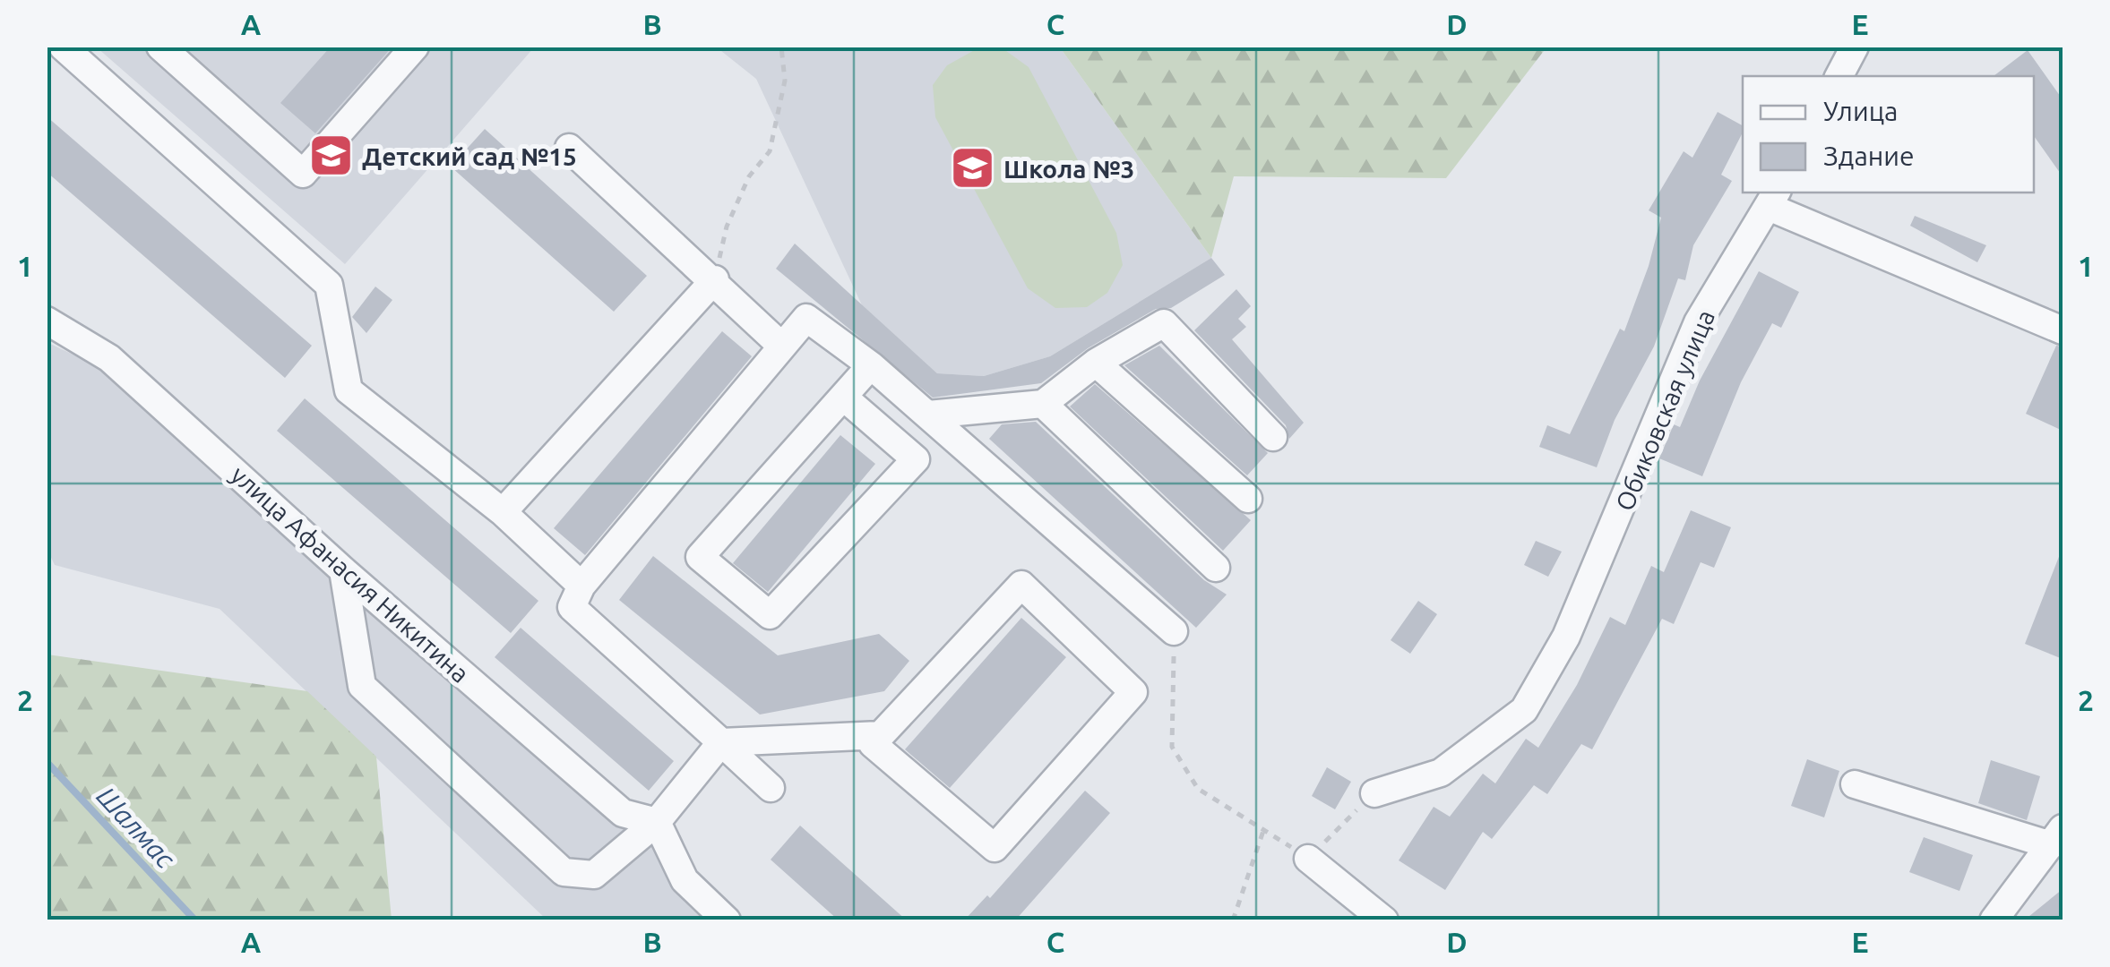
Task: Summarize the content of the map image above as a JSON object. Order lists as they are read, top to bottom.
{
  "streets": {
    "street": ["Обиковская улица", "улица Афанасия Никитина"]
  },
  "water": ["Шалмас"],
  "places": {
    "school or university": ["Детский сад №15", "Школа №3"]
  },
  "legend": ["Улица", "Здание"],
  "grid": {
    "columns": [
      "A",
      "B",
      "C",
      "D",
      "E"
    ],
    "rows": ["1", "2"]
  }
}
